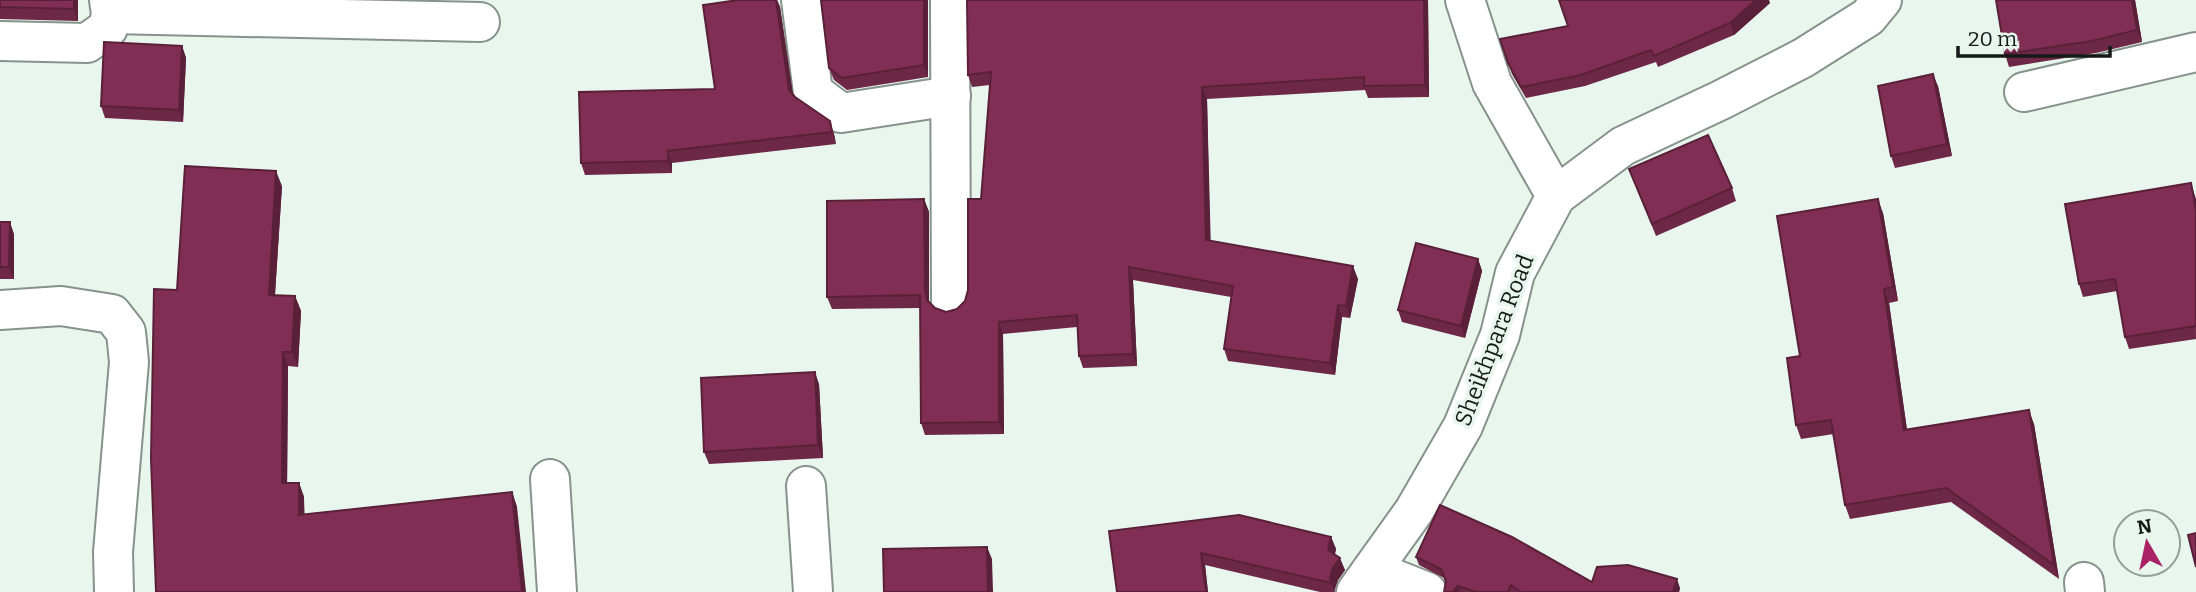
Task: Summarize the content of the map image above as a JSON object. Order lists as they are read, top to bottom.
{
  "streets": {
    "street": ["Sheikhpara Road"]
  },
  "scale_bar": "20 m",
  "north": "top"
}
